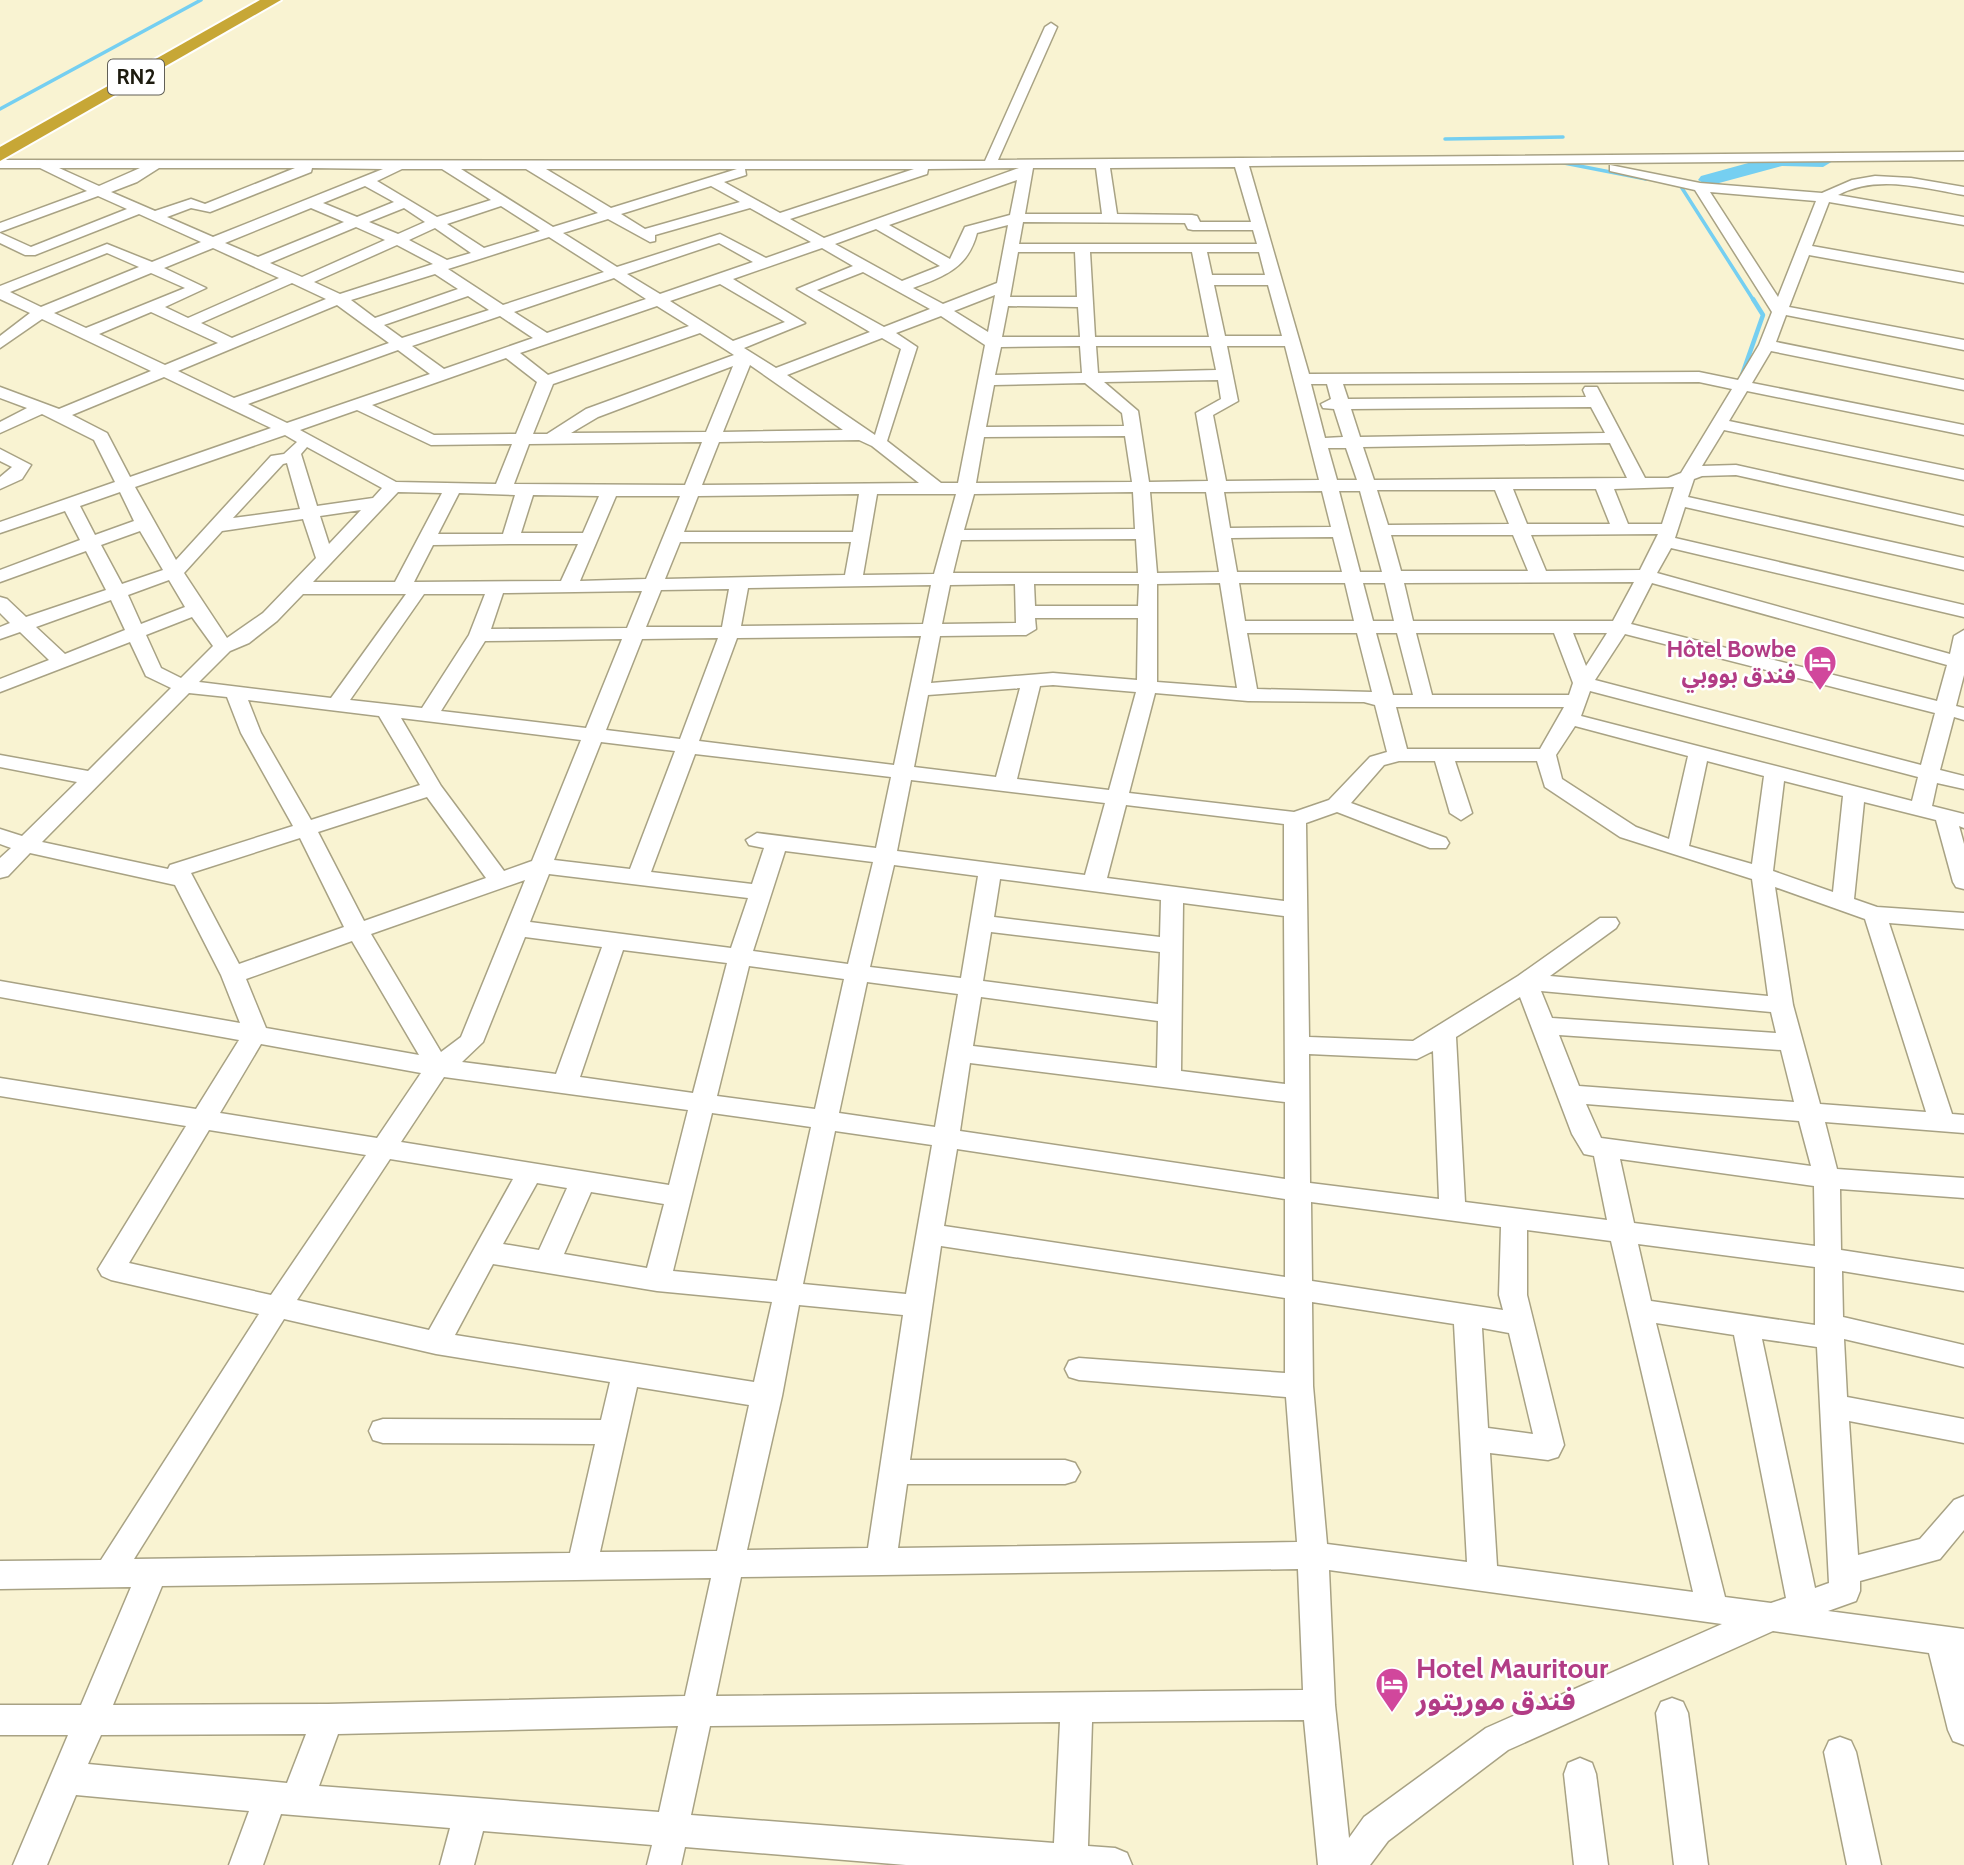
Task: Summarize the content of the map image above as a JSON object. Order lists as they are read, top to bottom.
{
  "streets": {
    "highway": ["RN2"]
  },
  "places": {
    "hotel": ["Hôtel Bowbe فندق بووبي", "Hotel Mauritour فندق موريتور"]
  }
}
